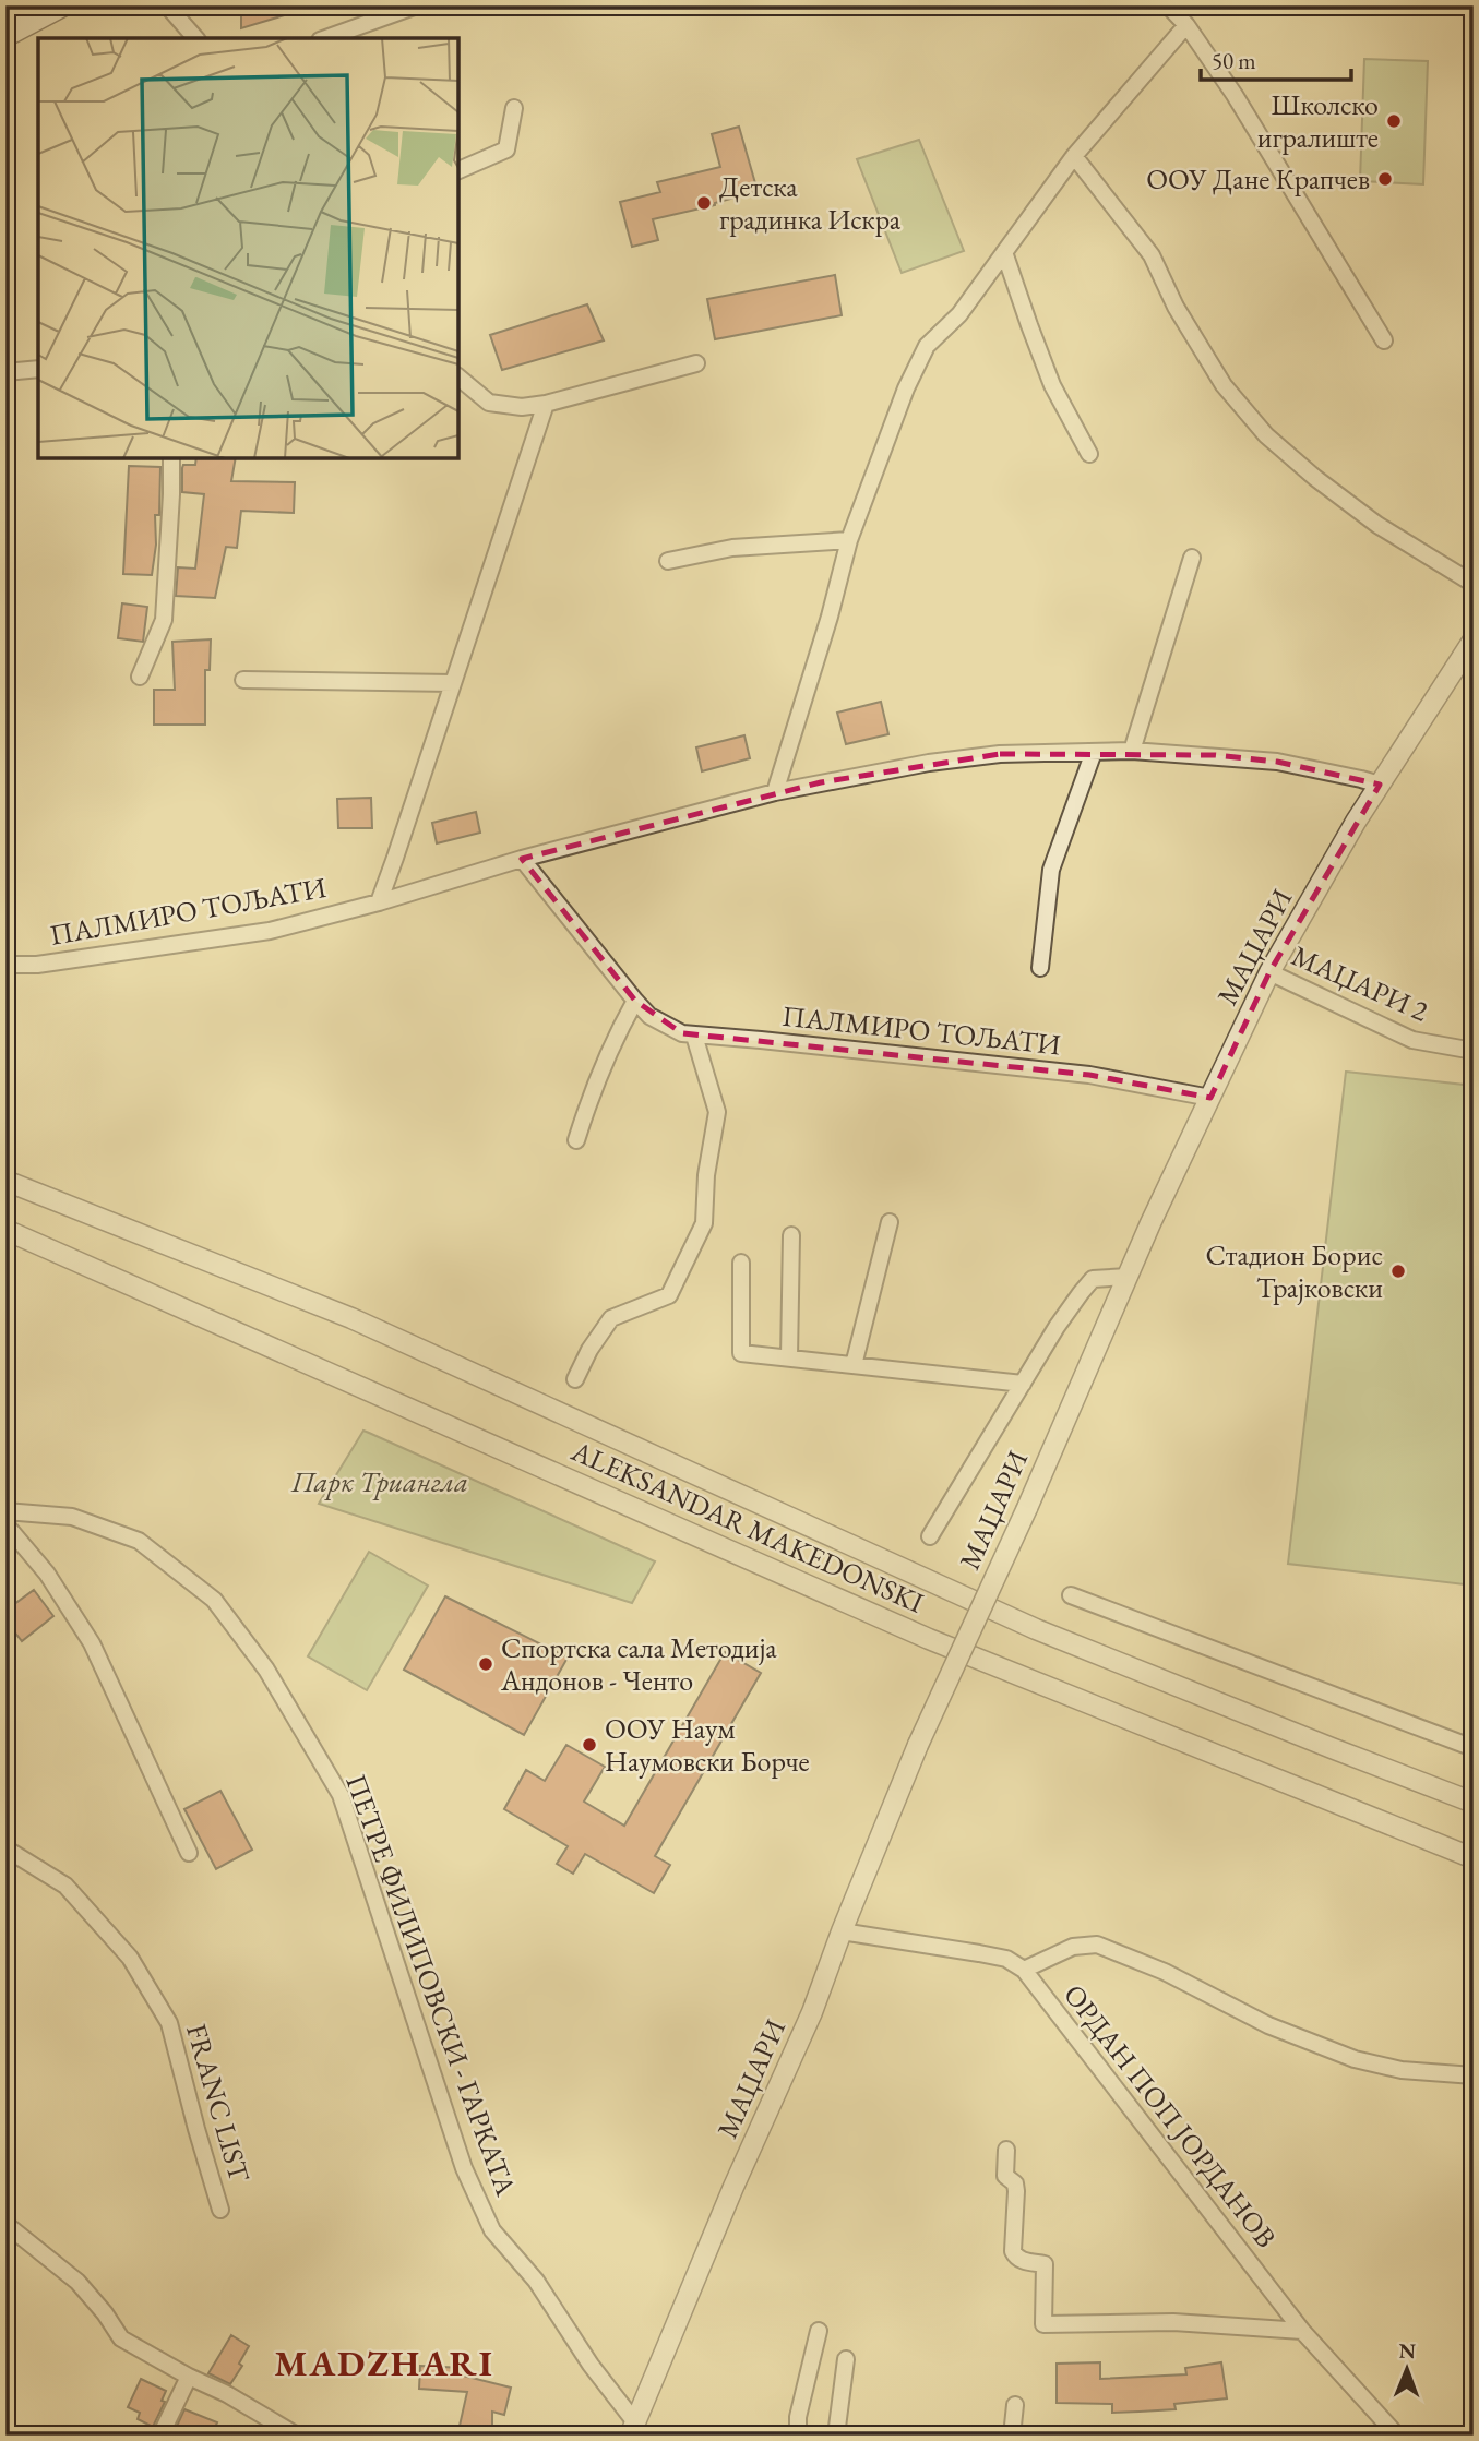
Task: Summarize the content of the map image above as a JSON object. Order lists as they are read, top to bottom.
{
  "streets": {
    "street": [
      "ПАЛМИРО ТОЉАТИ",
      "МАЏАРИ",
      "МАЏАРИ 2",
      "ALEKSANDAR MAKEDONSKI",
      "ПЕТРЕ ФИЛИПОВСКИ - ГАРКАТА",
      "FRANC LIST",
      "ОРДАН ПОП ЈОРДАНОВ"
    ]
  },
  "crossings": [
    ["ПАЛМИРО ТОЉАТИ", "МАЏАРИ"],
    ["МАЏАРИ", "МАЏАРИ 2"],
    ["МАЏАРИ", "ПЕТРЕ ФИЛИПОВСКИ - ГАРКАТА"]
  ],
  "districts": ["MADZHARI"],
  "parks": ["Парк Триангла"],
  "places": [
    "Школско игралиште",
    "ООУ Дане Крапчев",
    "Детска градинка Искра",
    "Стадион Борис Трајковски",
    "Спортска сала Методија Андонов - Ченто",
    "ООУ Наум Наумовски Борче"
  ],
  "scale_bar": "50 m",
  "north": "top"
}
